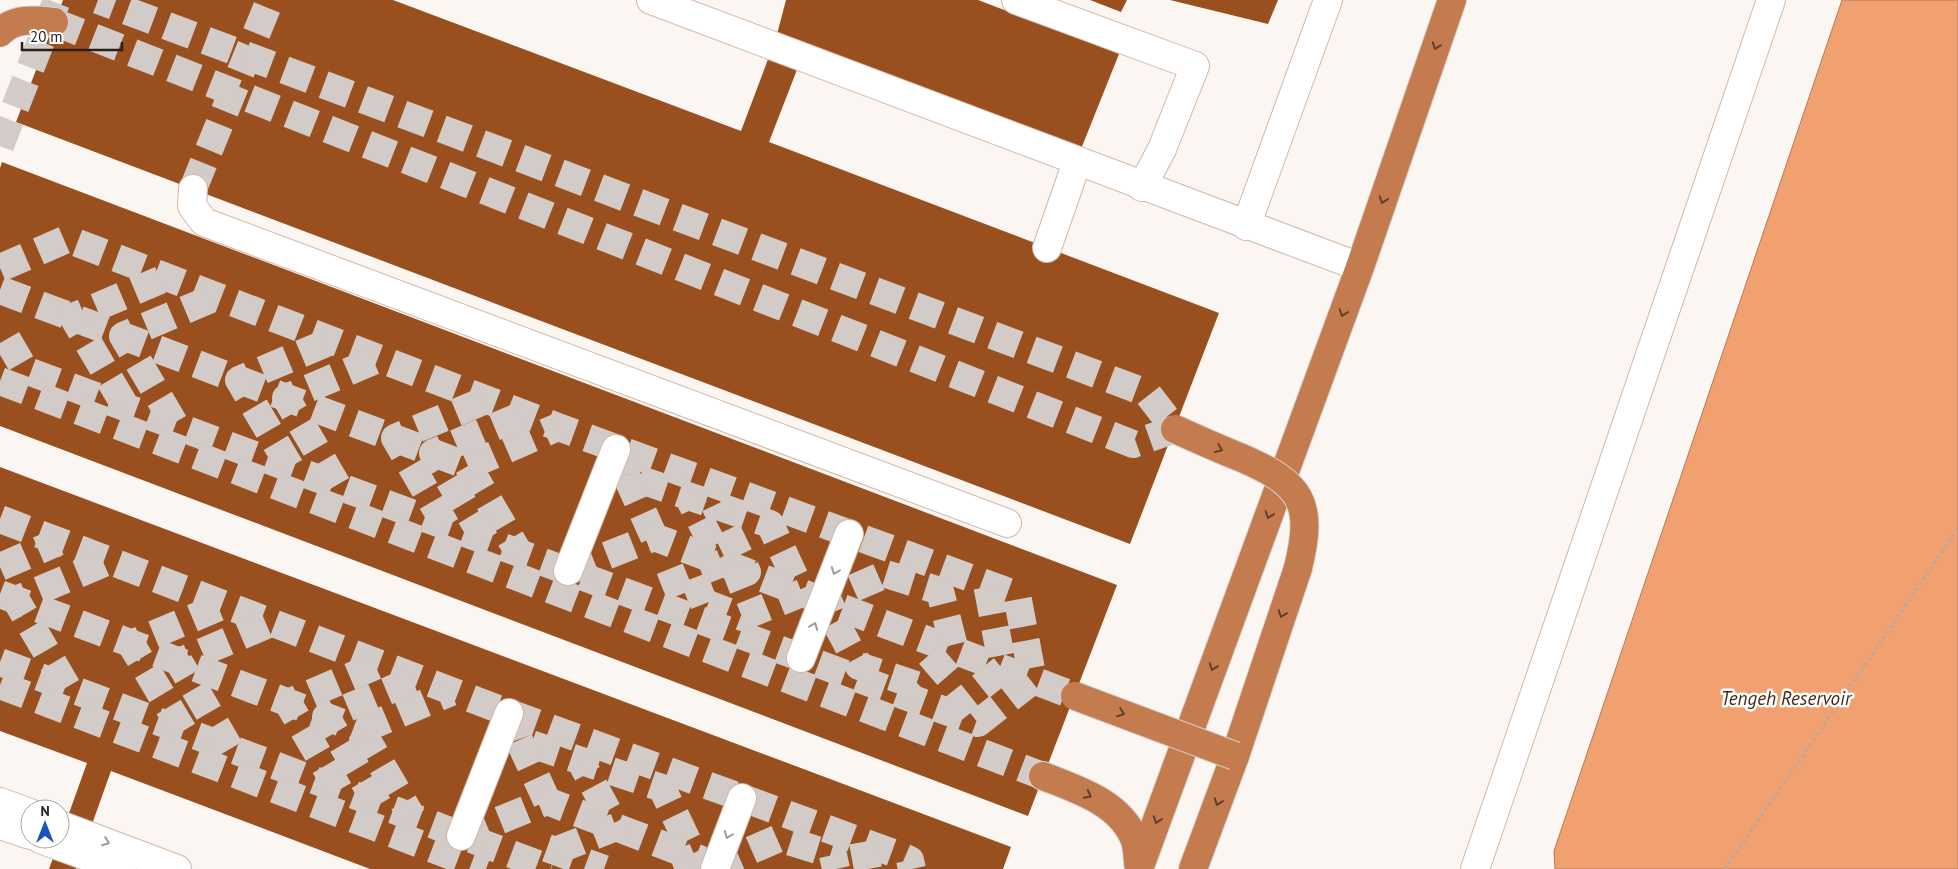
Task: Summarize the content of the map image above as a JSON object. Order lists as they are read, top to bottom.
{
  "water": ["Tengeh Reservoir"],
  "scale_bar": "20 m",
  "north": "top"
}
